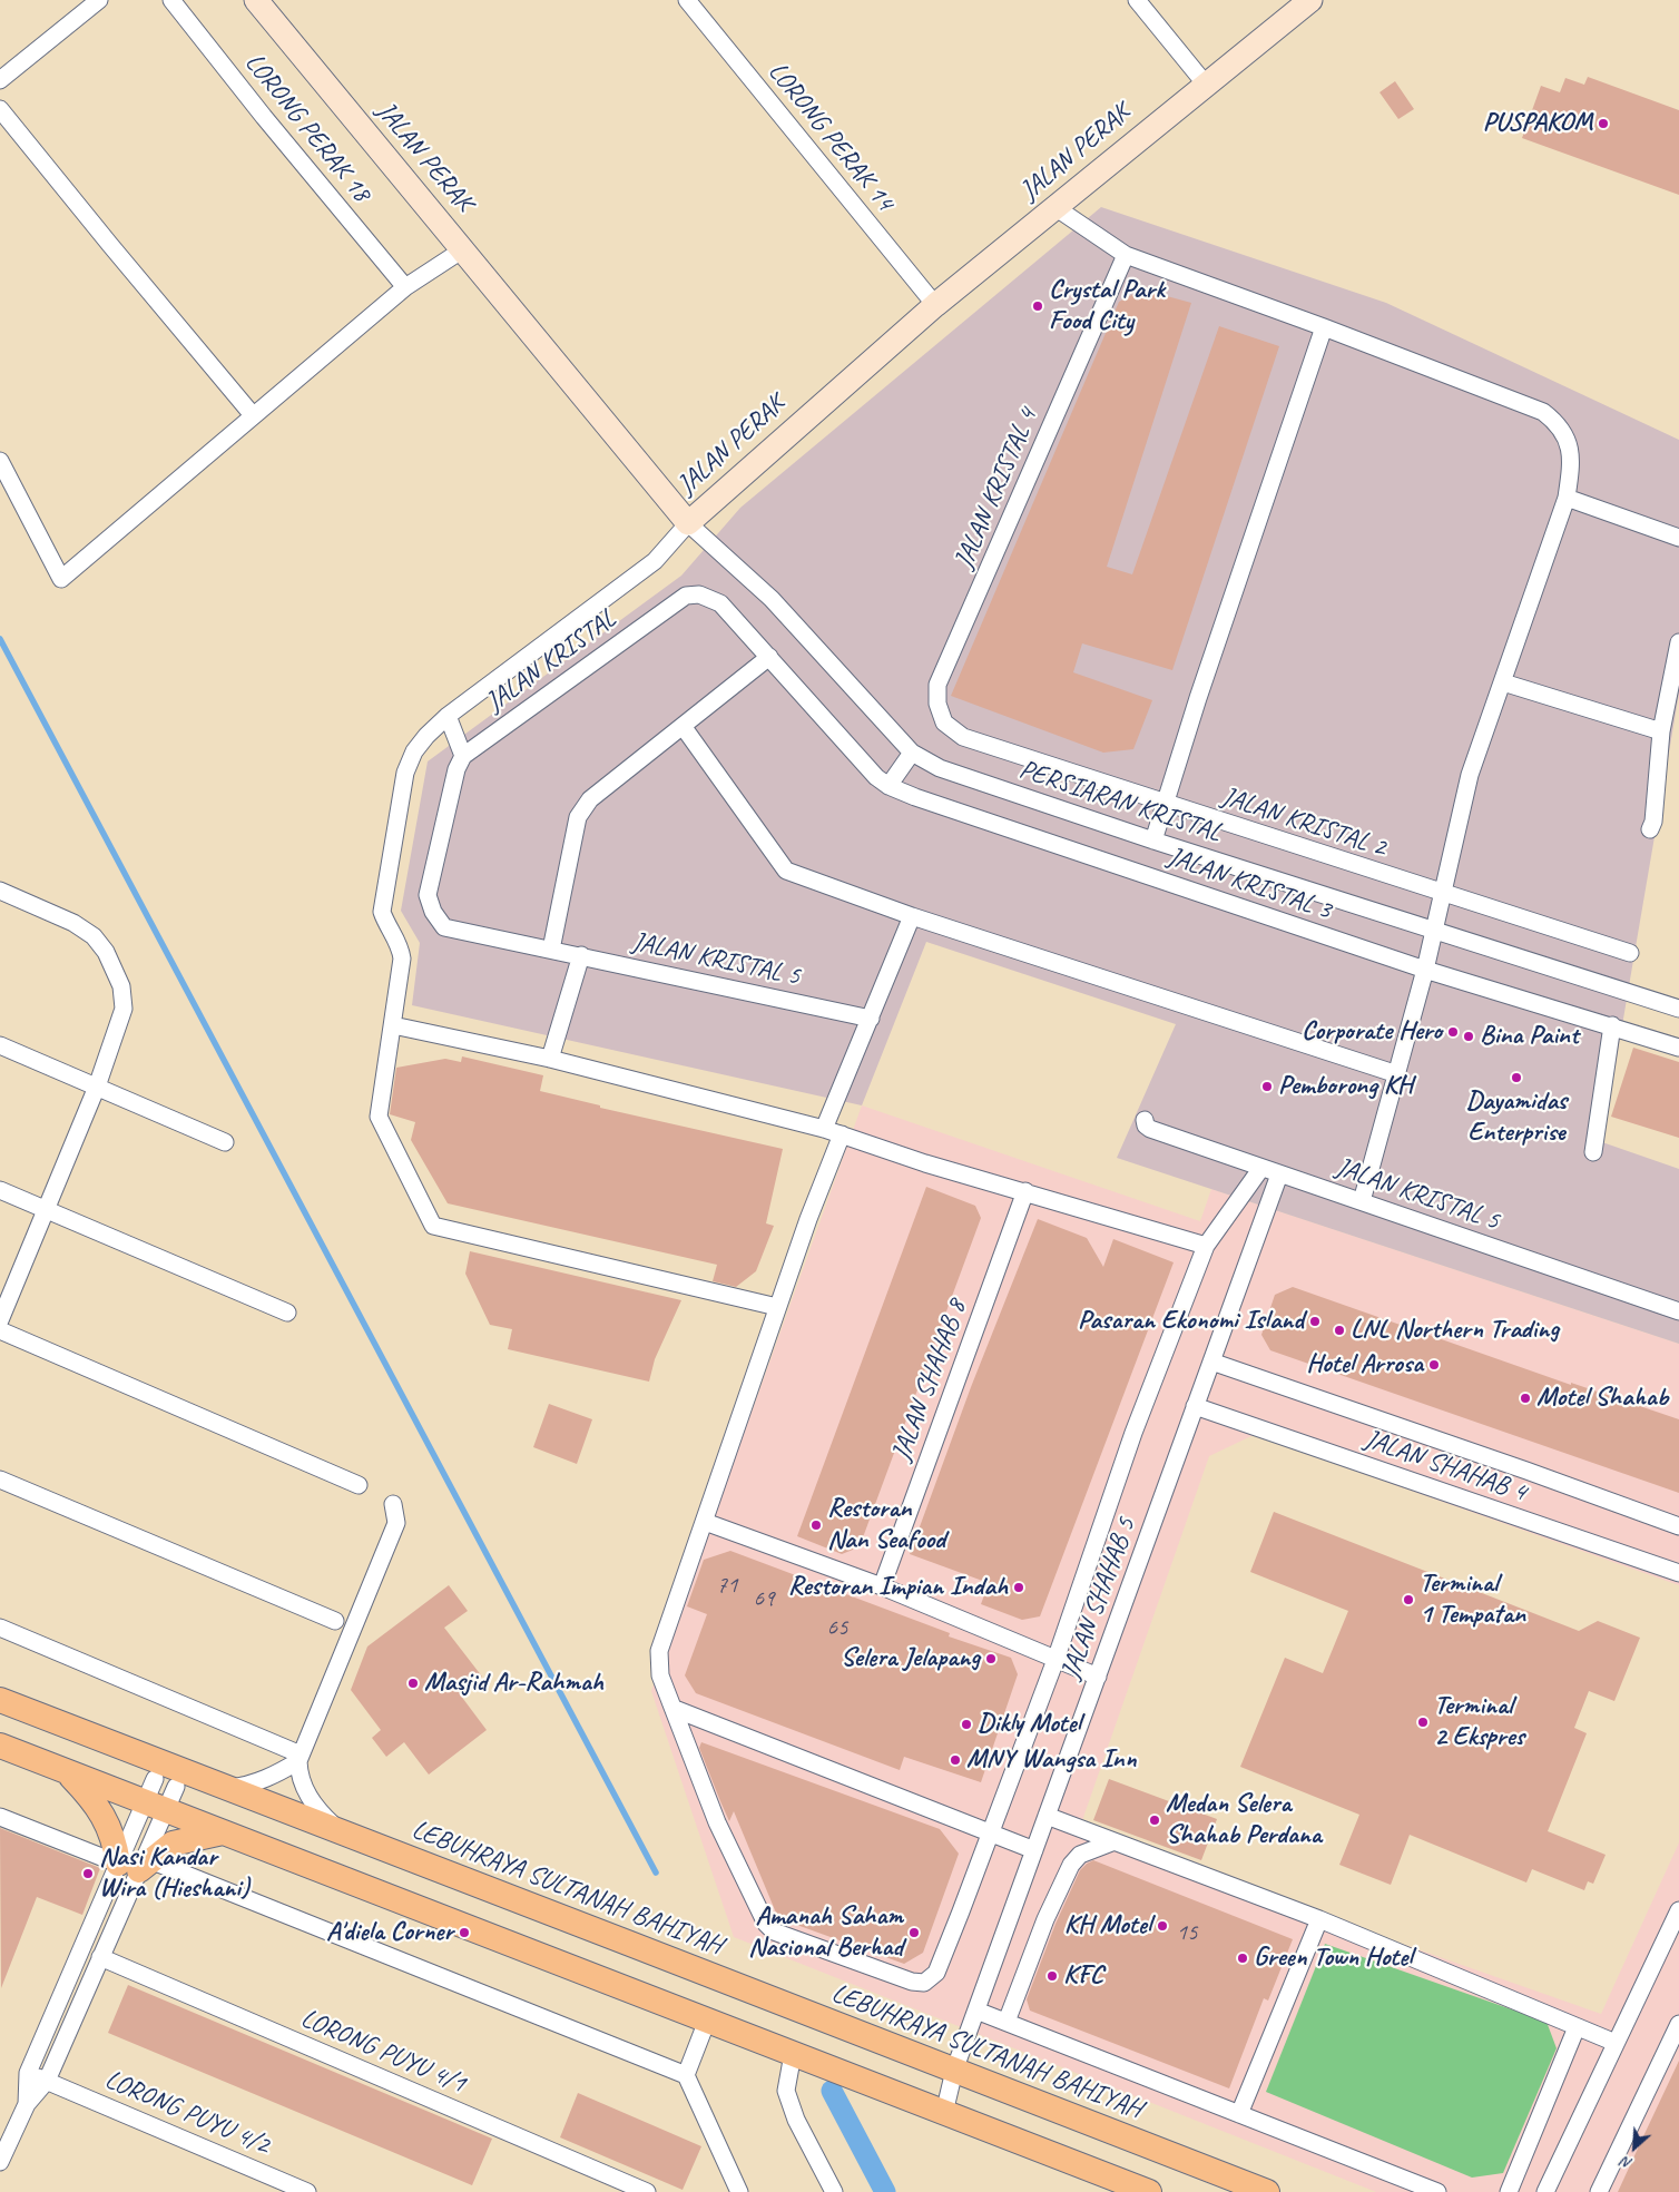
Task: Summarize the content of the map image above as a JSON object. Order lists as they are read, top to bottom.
{
  "streets": {
    "main road": ["LEBUHRAYA SULTANAH BAHIYAH"],
    "street": [
      "LORONG PERAK 18",
      "LORONG PERAK 14",
      "JALAN PERAK",
      "JALAN KRISTAL 4",
      "JALAN KRISTAL",
      "PERSIARAN KRISTAL",
      "JALAN KRISTAL 2",
      "JALAN KRISTAL 3",
      "JALAN KRISTAL 5",
      "JALAN SHAHAB 8",
      "JALAN SHAHAB 4",
      "JALAN SHAHAB 5",
      "LORONG PUYU 4/1",
      "LORONG PUYU 4/2"
    ]
  },
  "crossings": [
    ["LORONG PERAK 14", "JALAN PERAK"],
    ["JALAN PERAK", "JALAN KRISTAL"],
    ["JALAN PERAK", "PERSIARAN KRISTAL"],
    ["JALAN KRISTAL 4", "JALAN KRISTAL 2"],
    ["JALAN KRISTAL", "PERSIARAN KRISTAL"],
    ["JALAN KRISTAL", "JALAN KRISTAL 3"],
    ["JALAN KRISTAL 5", "JALAN SHAHAB 5"],
    ["JALAN SHAHAB 4", "JALAN SHAHAB 5"],
    ["JALAN SHAHAB 5", "LEBUHRAYA SULTANAH BAHIYAH"]
  ],
  "places": [
    "PUSPAKOM",
    "Crystal Park Food City",
    "Corporate Hero",
    "Bina Paint",
    "Dayamidas Enterprise",
    "Pemborong KH",
    "Pasaran Ekonomi Island",
    "LNL Northern Trading",
    "Hotel Arrosa",
    "Motel Shahab",
    "Restoran Nan Seafood",
    "Restoran Impian Indah",
    "Terminal 1 Tempatan",
    "Selera Jelapang",
    "Masjid Ar-Rahmah",
    "Terminal 2 Ekspres",
    "Dikly Motel",
    "MNY Wangsa Inn",
    "Medan Selera Shahab Perdana",
    "Nasi Kandar Wira (Hieshani)",
    "KH Motel",
    "A'diela Corner",
    "Amanah Saham Nasional Berhad",
    "Green Town Hotel",
    "KFC"
  ],
  "house_numbers": [
    "71",
    "69",
    "65",
    "15"
  ],
  "north": "bottom left"
}
